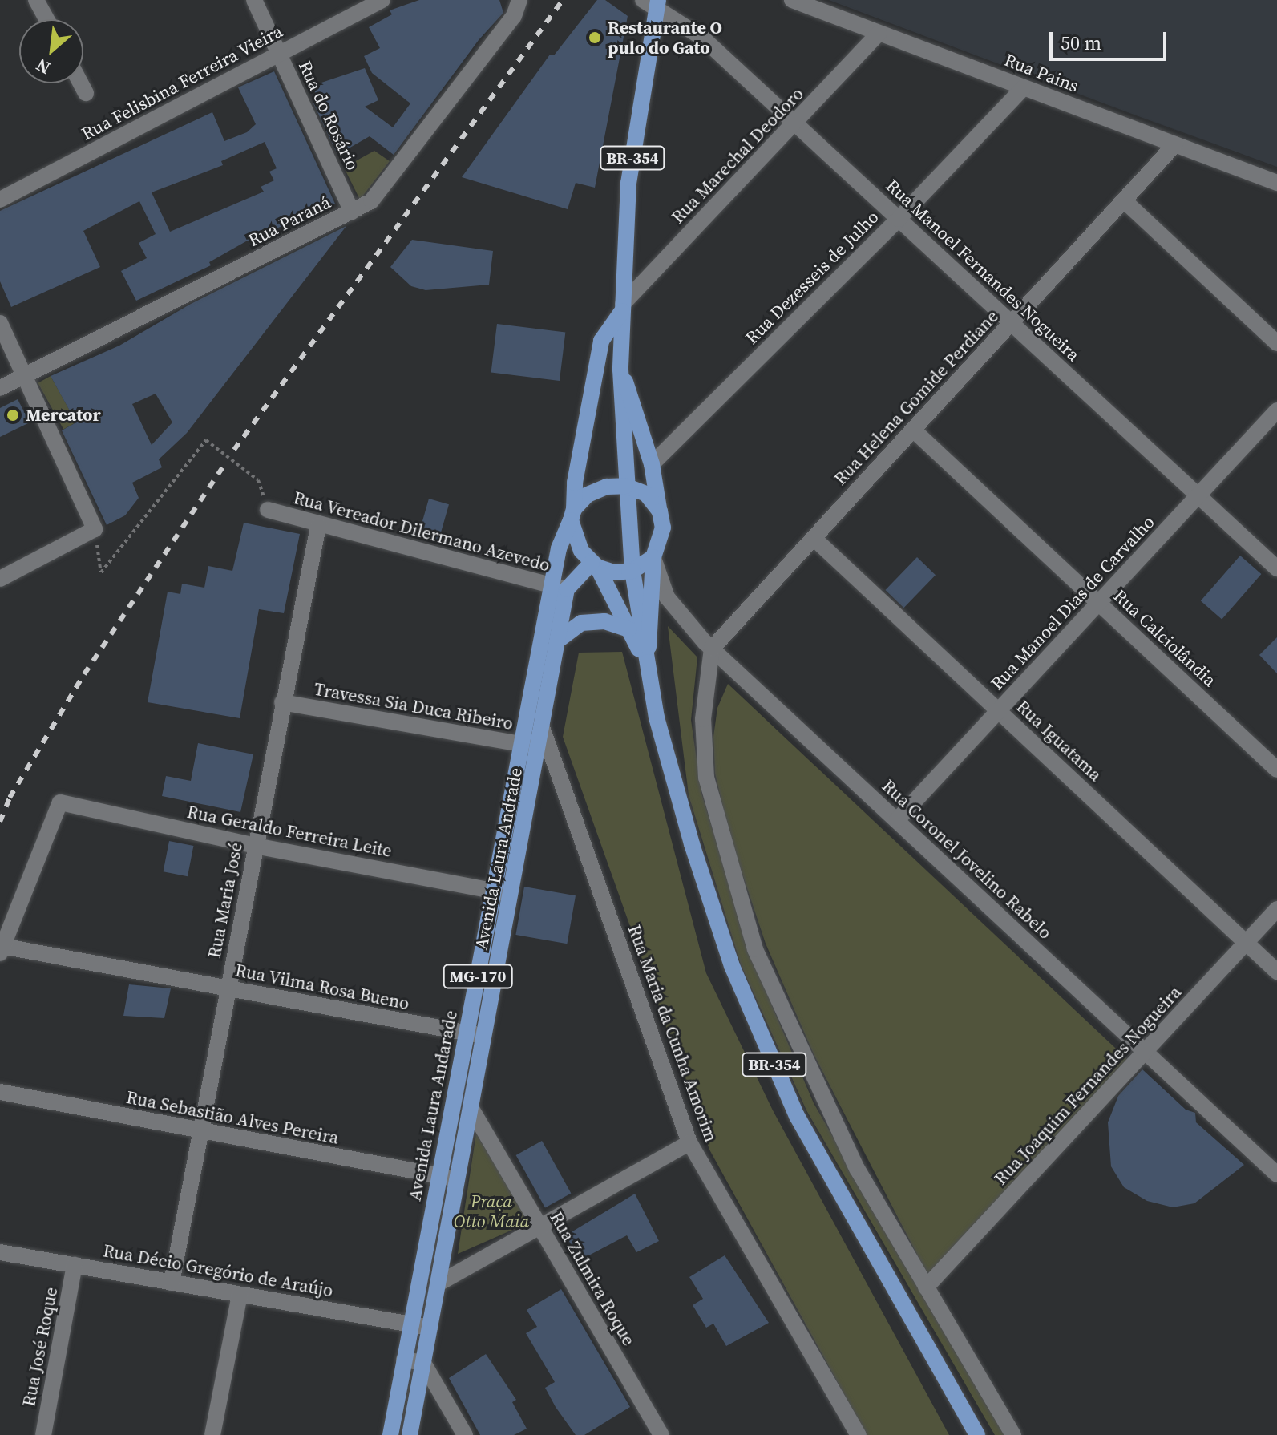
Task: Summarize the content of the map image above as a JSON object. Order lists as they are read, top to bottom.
{
  "streets": {
    "main road": [
      "BR-354",
      "Avenida Laura Andrade",
      "MG-170",
      "Avenida Laura Andarade"
    ],
    "street": [
      "Rua Pains",
      "Rua Felisbina Ferreira Vieira",
      "Rua do Rosário",
      "Rua Marechal Deodoro",
      "Rua Paraná",
      "Rua Manoel Fernandes Nogueira",
      "Rua Dezesseis de Julho",
      "Rua Helena Gomide Perdiane",
      "Rua Vereador Dilermano Azevedo",
      "Rua Manoel Dias de Carvalho",
      "Rua Calciolândia",
      "Travessa Sia Duca Ribeiro",
      "Rua Iguatama",
      "Rua Geraldo Ferreira Leite",
      "Rua Coronel Jovelino Rabelo",
      "Rua Maria José",
      "Rua Vilma Rosa Bueno",
      "Rua Maria da Cunha Amorim",
      "Rua Joaquim Fernandes Nogueira",
      "Rua Sebastião Alves Pereira",
      "Rua Décio Gregório de Araújo",
      "Rua Zulmira Roque",
      "Rua José Roque"
    ]
  },
  "crossings": [
    ["Rua Pains", "Rua Marechal Deodoro"],
    ["Rua Pains", "Rua Dezesseis de Julho"],
    ["Rua Pains", "Rua Helena Gomide Perdiane"],
    ["Rua Felisbina Ferreira Vieira", "Rua do Rosário"],
    ["Rua do Rosário", "Rua Paraná"],
    ["Rua Marechal Deodoro", "BR-354"],
    ["Rua Marechal Deodoro", "Rua Manoel Fernandes Nogueira"],
    ["BR-354", "Rua Manoel Fernandes Nogueira"],
    ["Rua Manoel Fernandes Nogueira", "Rua Dezesseis de Julho"],
    ["Rua Manoel Fernandes Nogueira", "Rua Helena Gomide Perdiane"],
    ["Rua Manoel Fernandes Nogueira", "Rua Manoel Dias de Carvalho"],
    ["Rua Helena Gomide Perdiane", "Rua Calciolândia"],
    ["Rua Helena Gomide Perdiane", "Rua Iguatama"],
    ["Rua Helena Gomide Perdiane", "Rua Coronel Jovelino Rabelo"],
    ["Rua Vereador Dilermano Azevedo", "Avenida Laura Andrade"],
    ["Rua Vereador Dilermano Azevedo", "Rua Maria José"],
    ["Rua Vereador Dilermano Azevedo", "Avenida Laura Andarade"],
    ["Rua Manoel Dias de Carvalho", "Rua Calciolândia"],
    ["Rua Manoel Dias de Carvalho", "Rua Iguatama"],
    ["Rua Manoel Dias de Carvalho", "Rua Coronel Jovelino Rabelo"],
    ["Travessa Sia Duca Ribeiro", "Avenida Laura Andrade"],
    ["Travessa Sia Duca Ribeiro", "Rua Maria José"],
    ["Travessa Sia Duca Ribeiro", "Avenida Laura Andarade"],
    ["Rua Iguatama", "Rua Joaquim Fernandes Nogueira"],
    ["Rua Geraldo Ferreira Leite", "Avenida Laura Andrade"],
    ["Rua Geraldo Ferreira Leite", "Rua Maria José"],
    ["Rua Geraldo Ferreira Leite", "Rua Vilma Rosa Bueno"],
    ["Rua Geraldo Ferreira Leite", "Avenida Laura Andarade"],
    ["Avenida Laura Andrade", "Rua Vilma Rosa Bueno"],
    ["Avenida Laura Andrade", "Rua Maria da Cunha Amorim"],
    ["Avenida Laura Andrade", "Avenida Laura Andarade"],
    ["Avenida Laura Andrade", "Rua Sebastião Alves Pereira"],
    ["Avenida Laura Andrade", "Rua Décio Gregório de Araújo"],
    ["Avenida Laura Andrade", "Rua Zulmira Roque"],
    ["Rua Coronel Jovelino Rabelo", "Rua Joaquim Fernandes Nogueira"],
    ["Rua Maria José", "Rua Vilma Rosa Bueno"],
    ["Rua Maria José", "Rua Sebastião Alves Pereira"],
    ["Rua Maria José", "Rua Décio Gregório de Araújo"],
    ["Rua Vilma Rosa Bueno", "Avenida Laura Andarade"],
    ["Avenida Laura Andarade", "Rua Sebastião Alves Pereira"],
    ["Avenida Laura Andarade", "Rua Décio Gregório de Araújo"],
    ["Rua Décio Gregório de Araújo", "Rua José Roque"]
  ],
  "parks": ["Praça Otto Maia"],
  "places": ["Restaurante O pulo do Gato", "Mercator"],
  "scale_bar": "50 m",
  "north": "bottom left"
}
